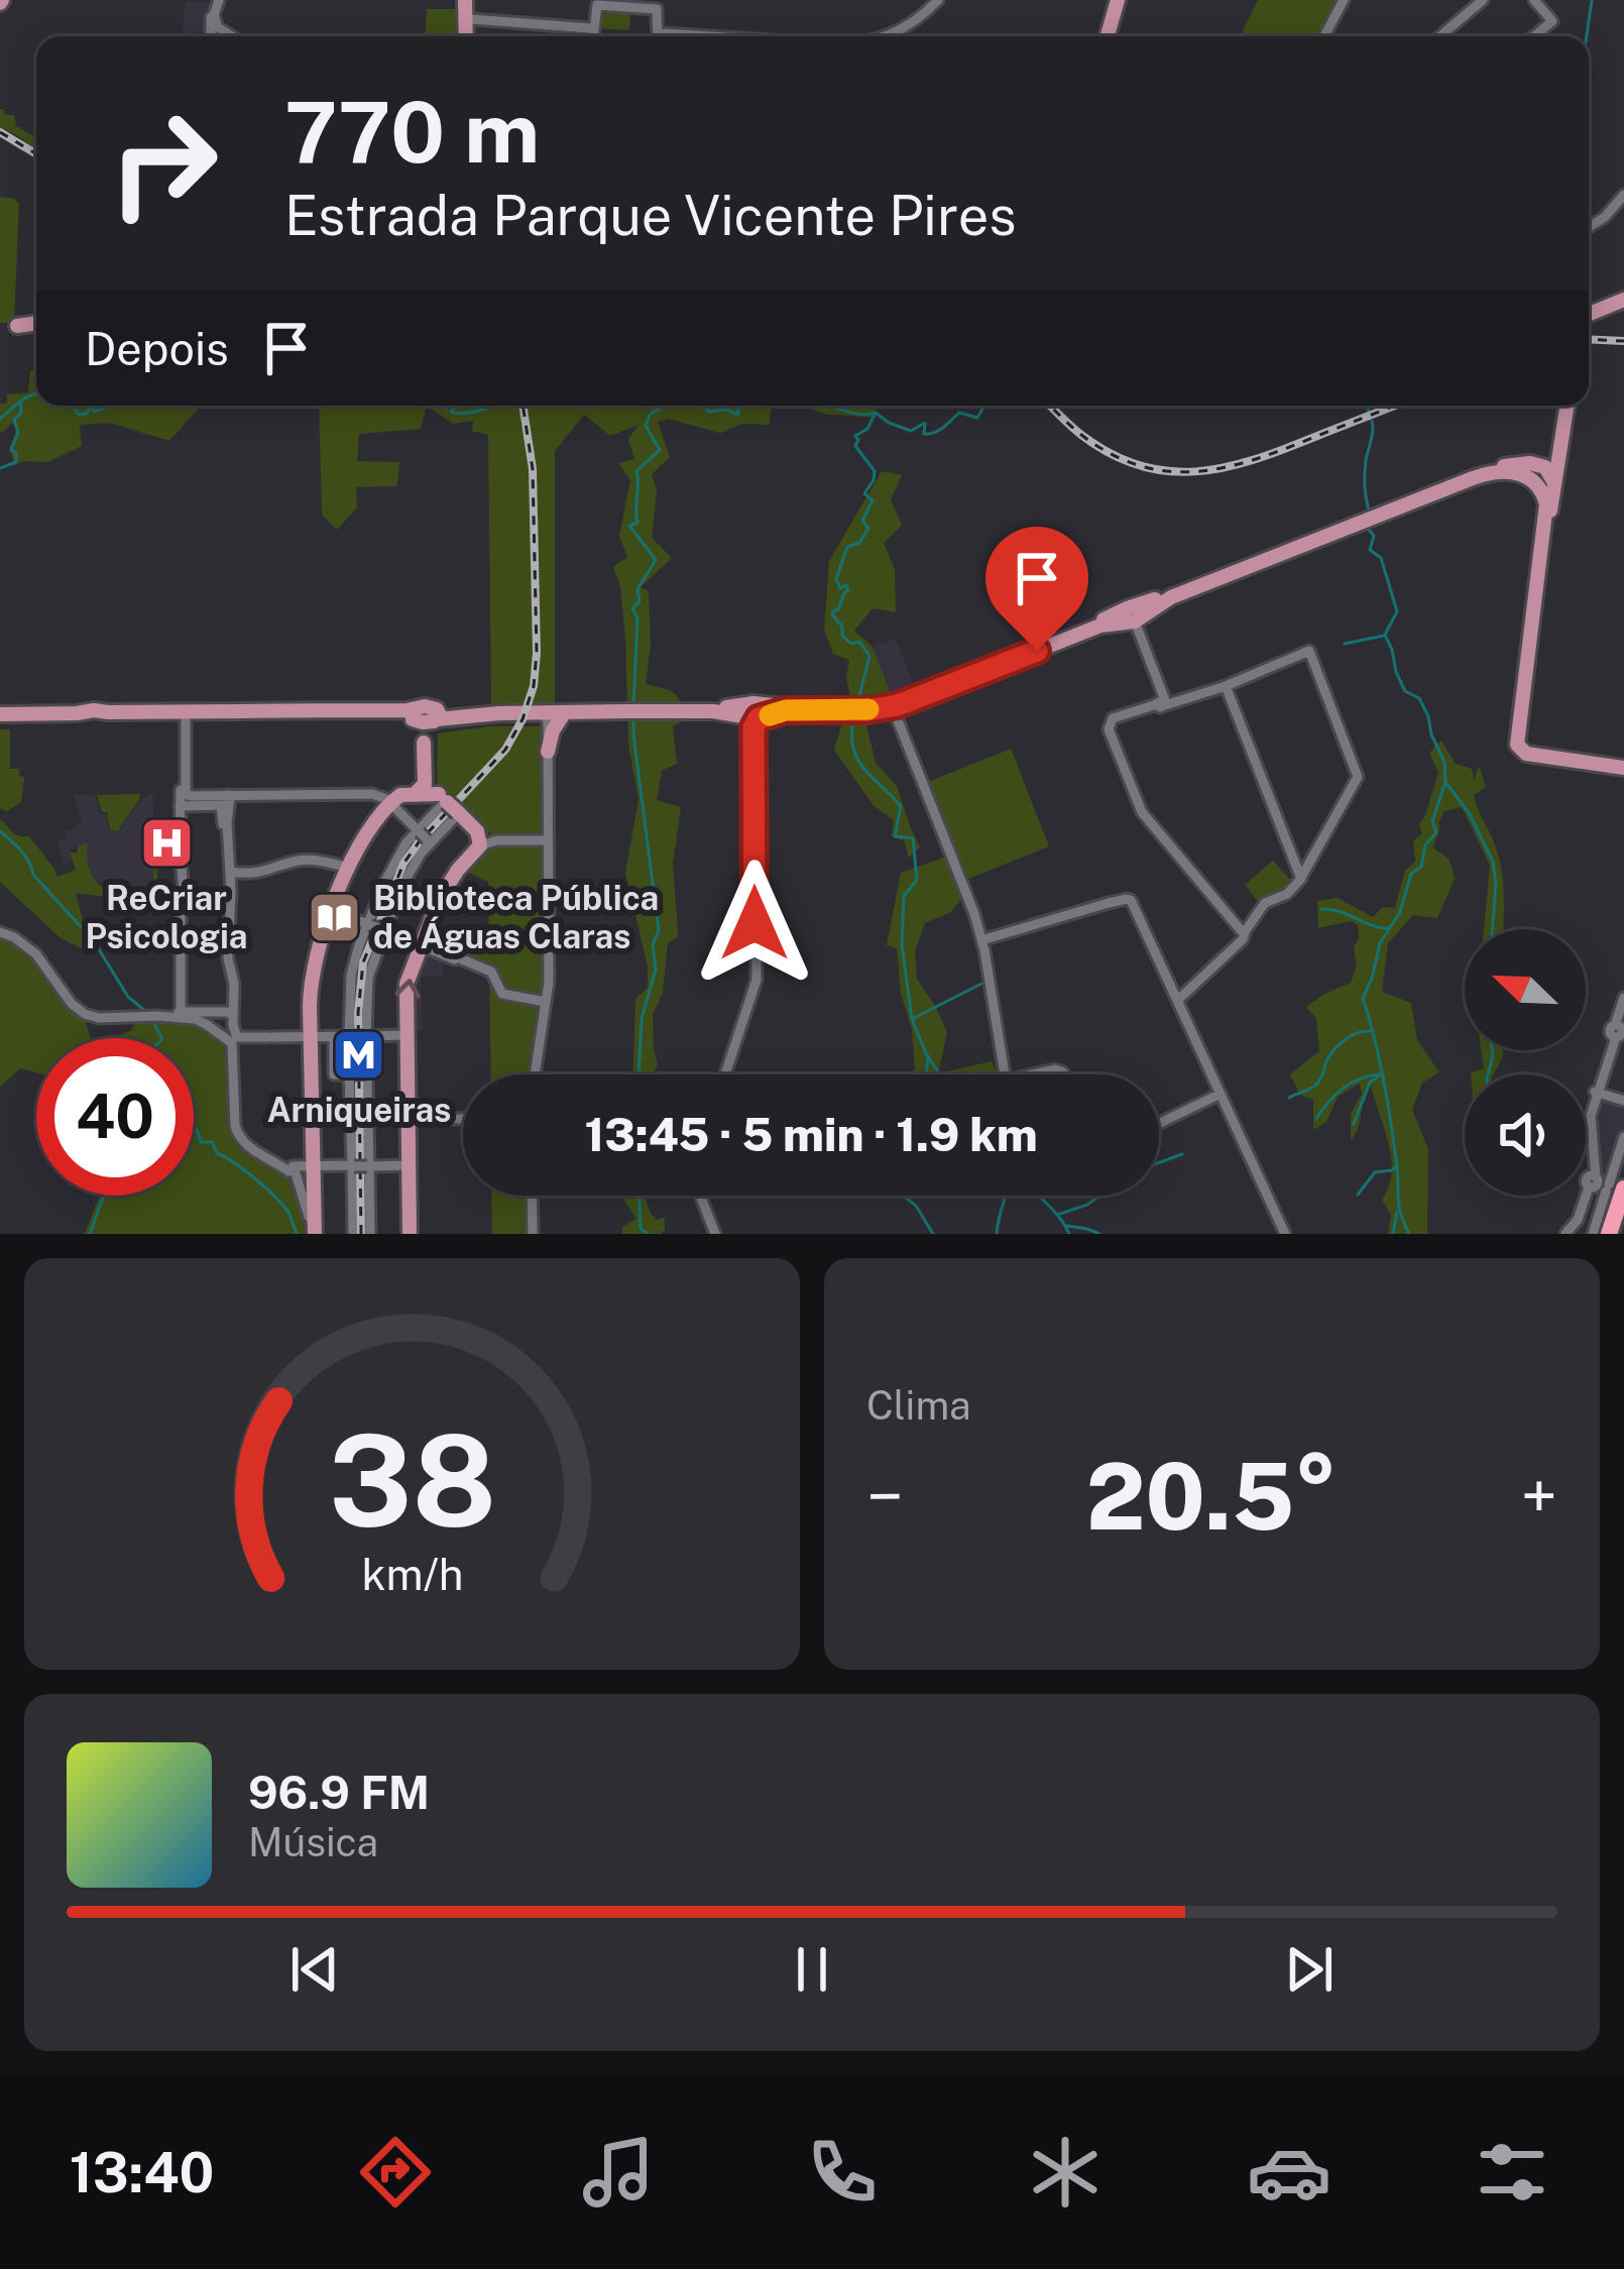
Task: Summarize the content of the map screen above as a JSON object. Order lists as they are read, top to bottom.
{
  "places": {
    "hospital": ["ReCriar Psicologia"],
    "library": ["Biblioteca Pública de Águas Claras"],
    "metro station": ["Arniqueiras"]
  },
  "north": "top left",
  "page": {
    "turn": ["770 m", "Estrada Parque Vicente Pires"],
    "then": "Depois",
    "limit": "40",
    "trip": "13:45 · 5 min · 1.9 km",
    "tile": "Clima",
    "heat": ["−", "20.5°", "+"],
    "song": ["96.9 FM", "Música"],
    "tabs": "13:40",
    "gauge": ["38", "km/h"]
  }
}
